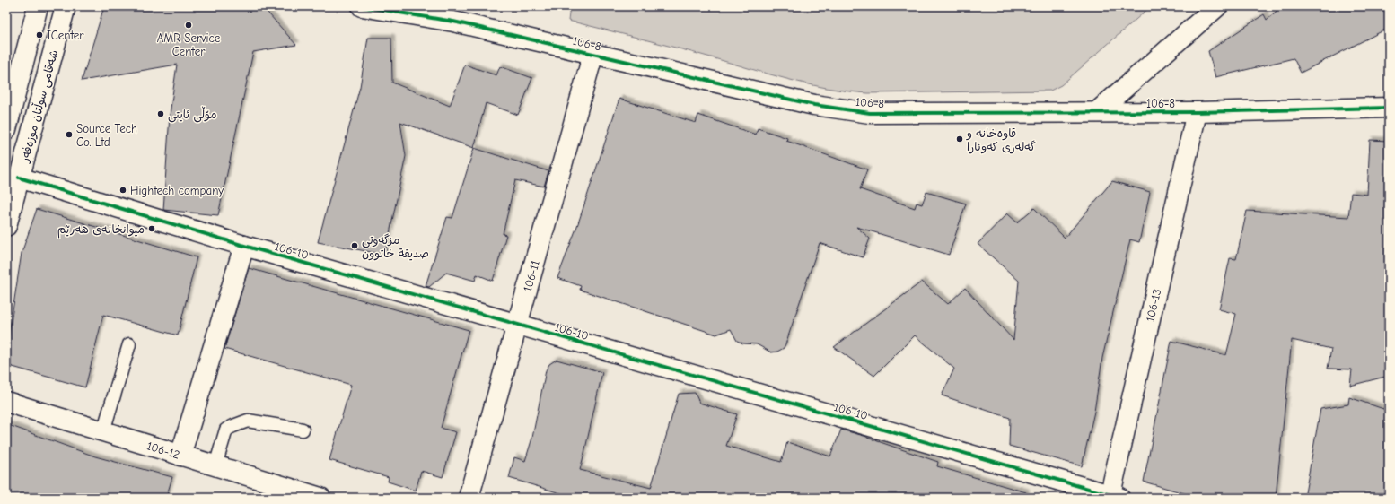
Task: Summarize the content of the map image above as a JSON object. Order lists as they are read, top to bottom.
{
  "streets": {
    "street": [
      "106-8",
      "شەقامی سوڵتان موزەفەر",
      "106-10",
      "106-11",
      "106-13",
      "106-12"
    ]
  },
  "crossings": [
    ["106-8", "106-11"],
    ["106-8", "106-13"],
    ["شەقامی سوڵتان موزەفەر", "106-10"],
    ["106-10", "106-11"],
    ["106-10", "106-13"]
  ],
  "places": [
    "AMR Service Center",
    "ICenter",
    "مۆڵی ئایتی",
    "Source Tech Co. Ltd",
    "قاوەخانە و گەلەری کەونارا",
    "Hightech company",
    "میوانخانەی هەرێم",
    "مزگەوتی صديقة خاتوون"
  ]
}
